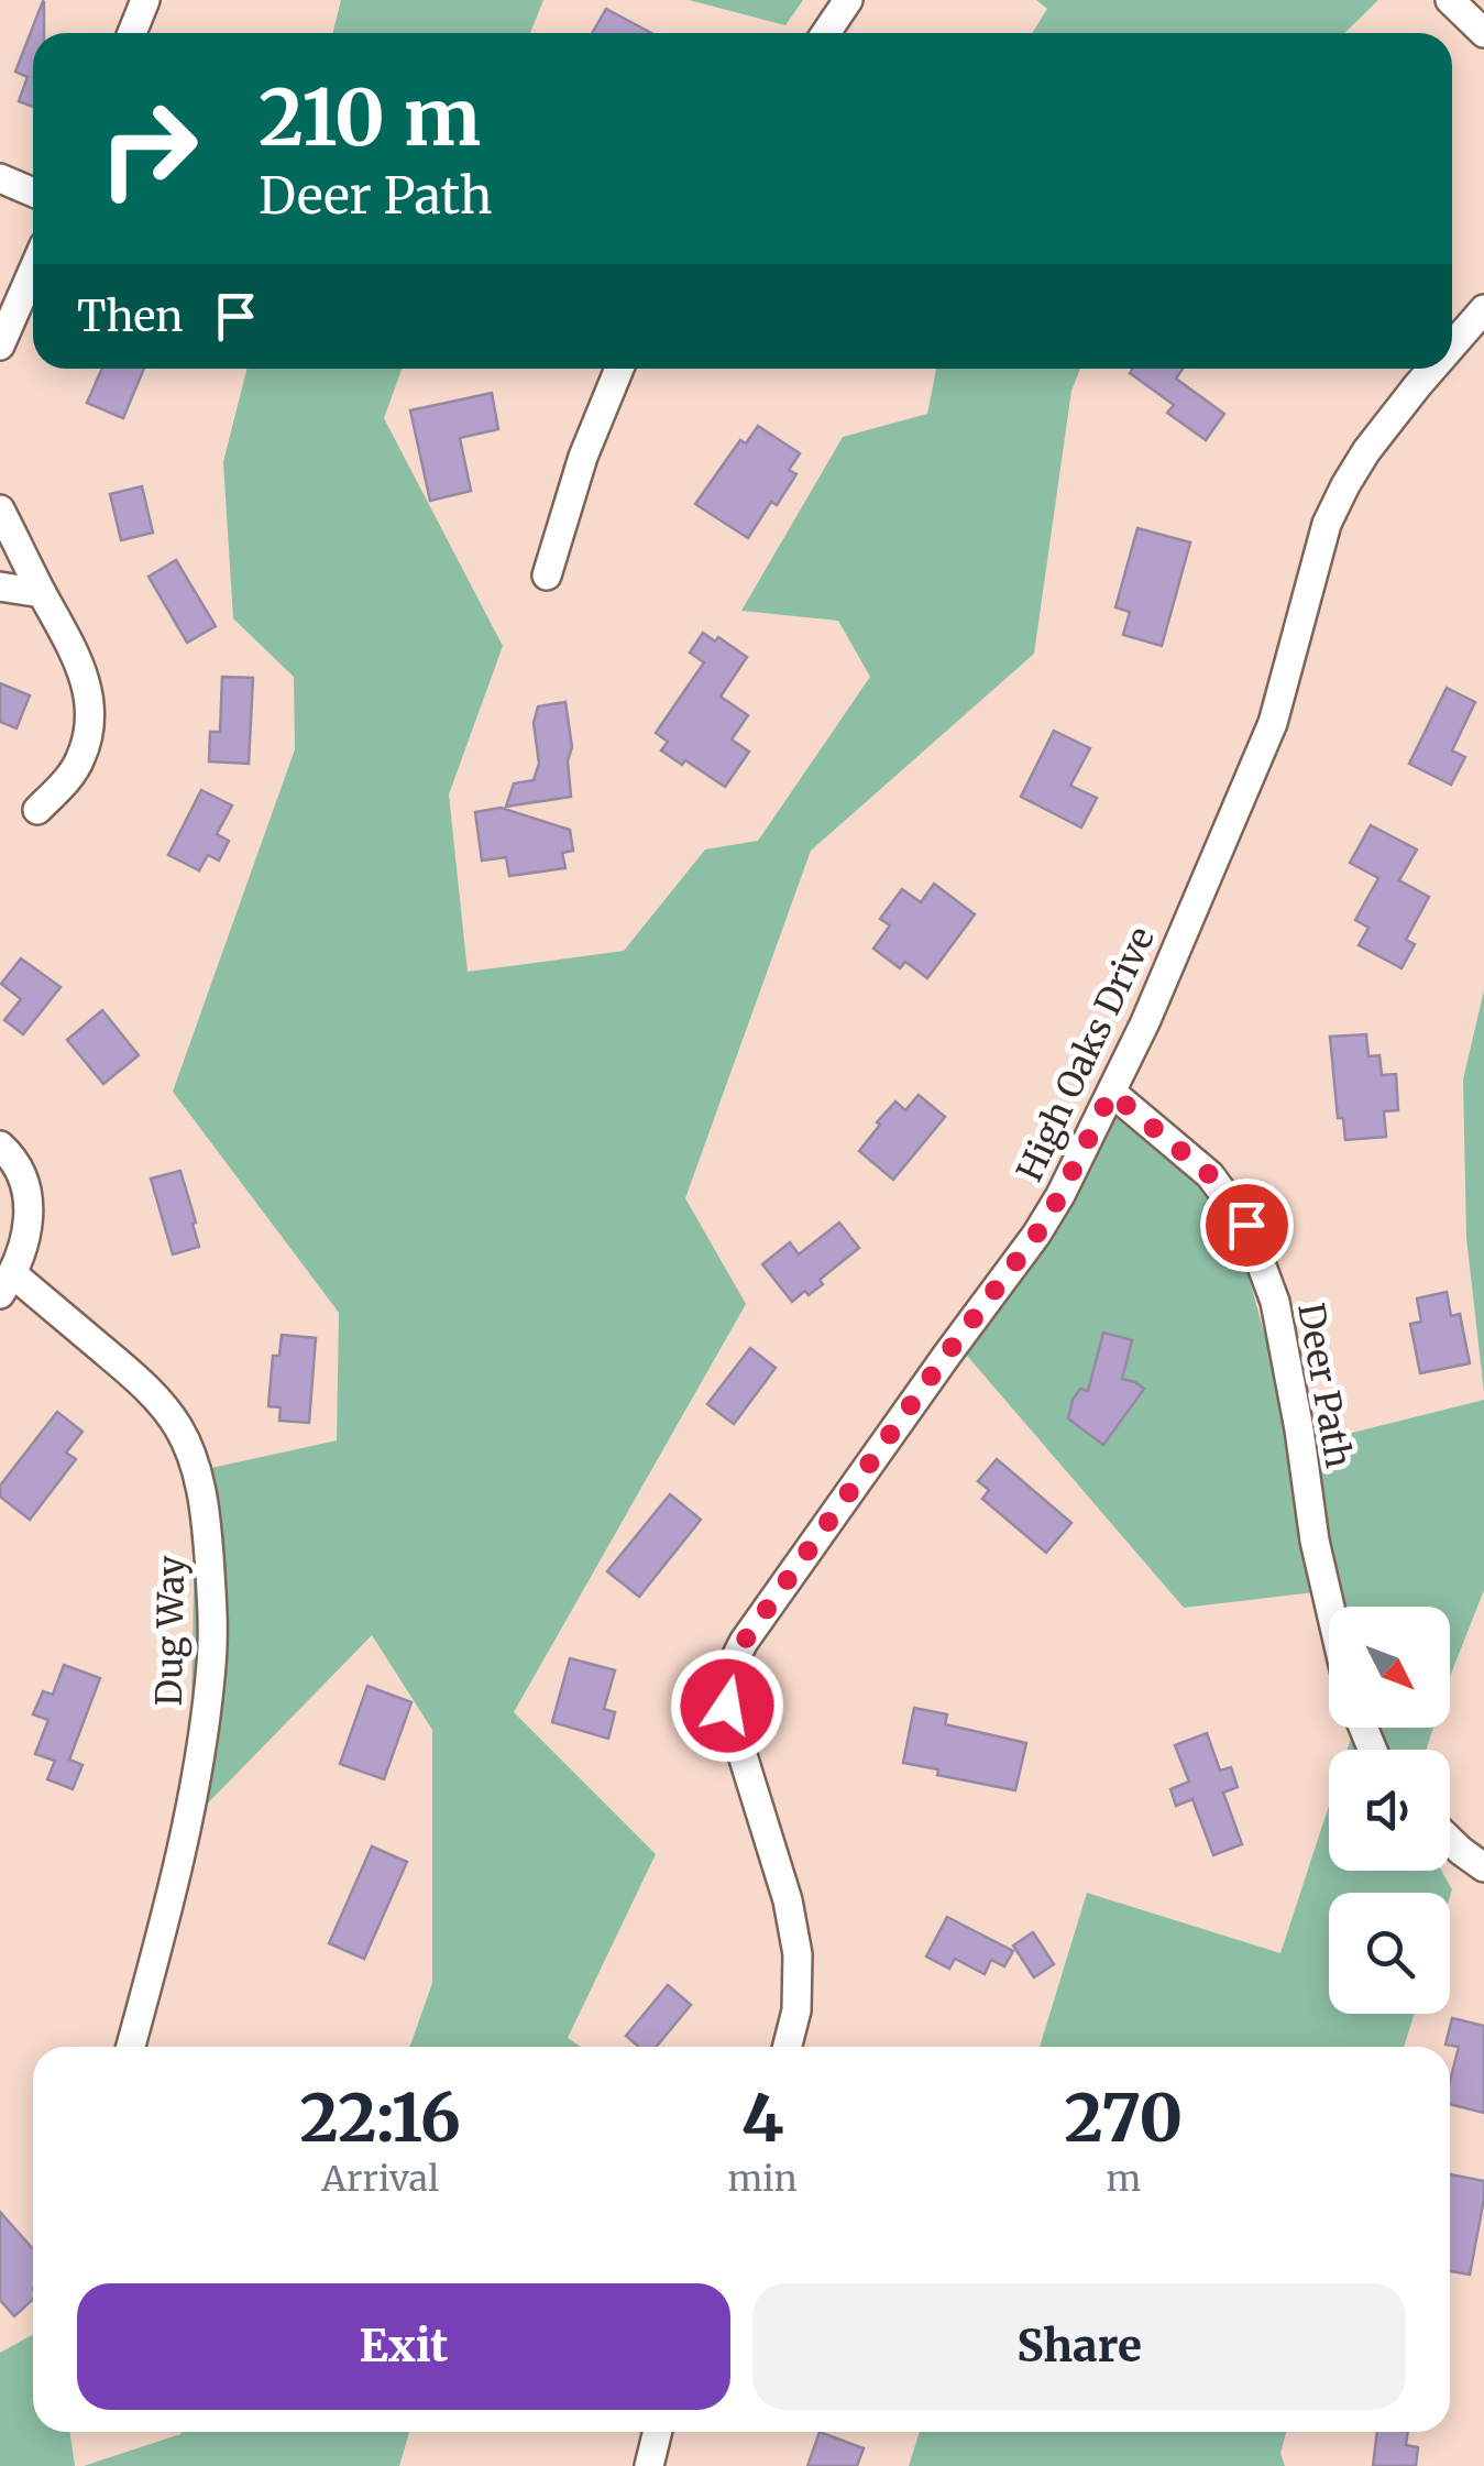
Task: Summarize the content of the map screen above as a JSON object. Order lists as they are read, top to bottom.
{
  "streets": {
    "street": ["High Oaks Drive", "Deer Path", "Dug Way"]
  },
  "crossings": [
    ["High Oaks Drive", "Deer Path"]
  ],
  "north": "bottom right",
  "page": {
    "turn": ["210 m", "Deer Path"],
    "then": "Then",
    "eta": [
      "22:16",
      "Arrival",
      "4",
      "min",
      "270",
      "m"
    ],
    "buttons": ["Exit", "Share"]
  }
}
